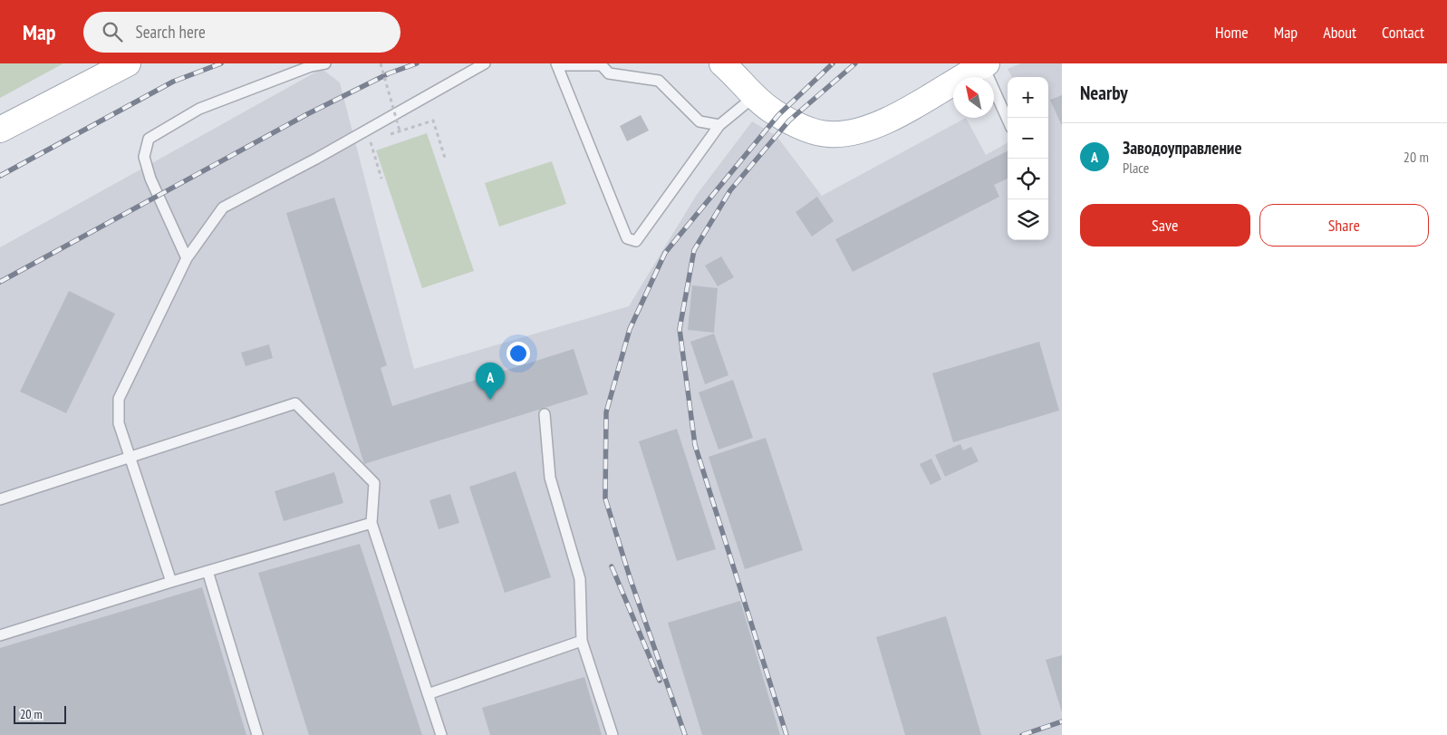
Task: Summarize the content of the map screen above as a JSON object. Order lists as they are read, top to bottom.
{
  "scale_bar": "20 m",
  "north": "top left",
  "page": {
    "header": "Map",
    "search": "Search here",
    "nav": [
      "Home",
      "Map",
      "About",
      "Contact"
    ],
    "heading": "Nearby",
    "map_buttons": ["+", "−"],
    "list": [
      {
        "mark": "A",
        "name": "Заводоуправление",
        "note": "Place",
        "value": "20 m"
      }
    ],
    "buttons": ["Save", "Share"],
    "pins": "A",
    "scale": "20 m"
  }
}
